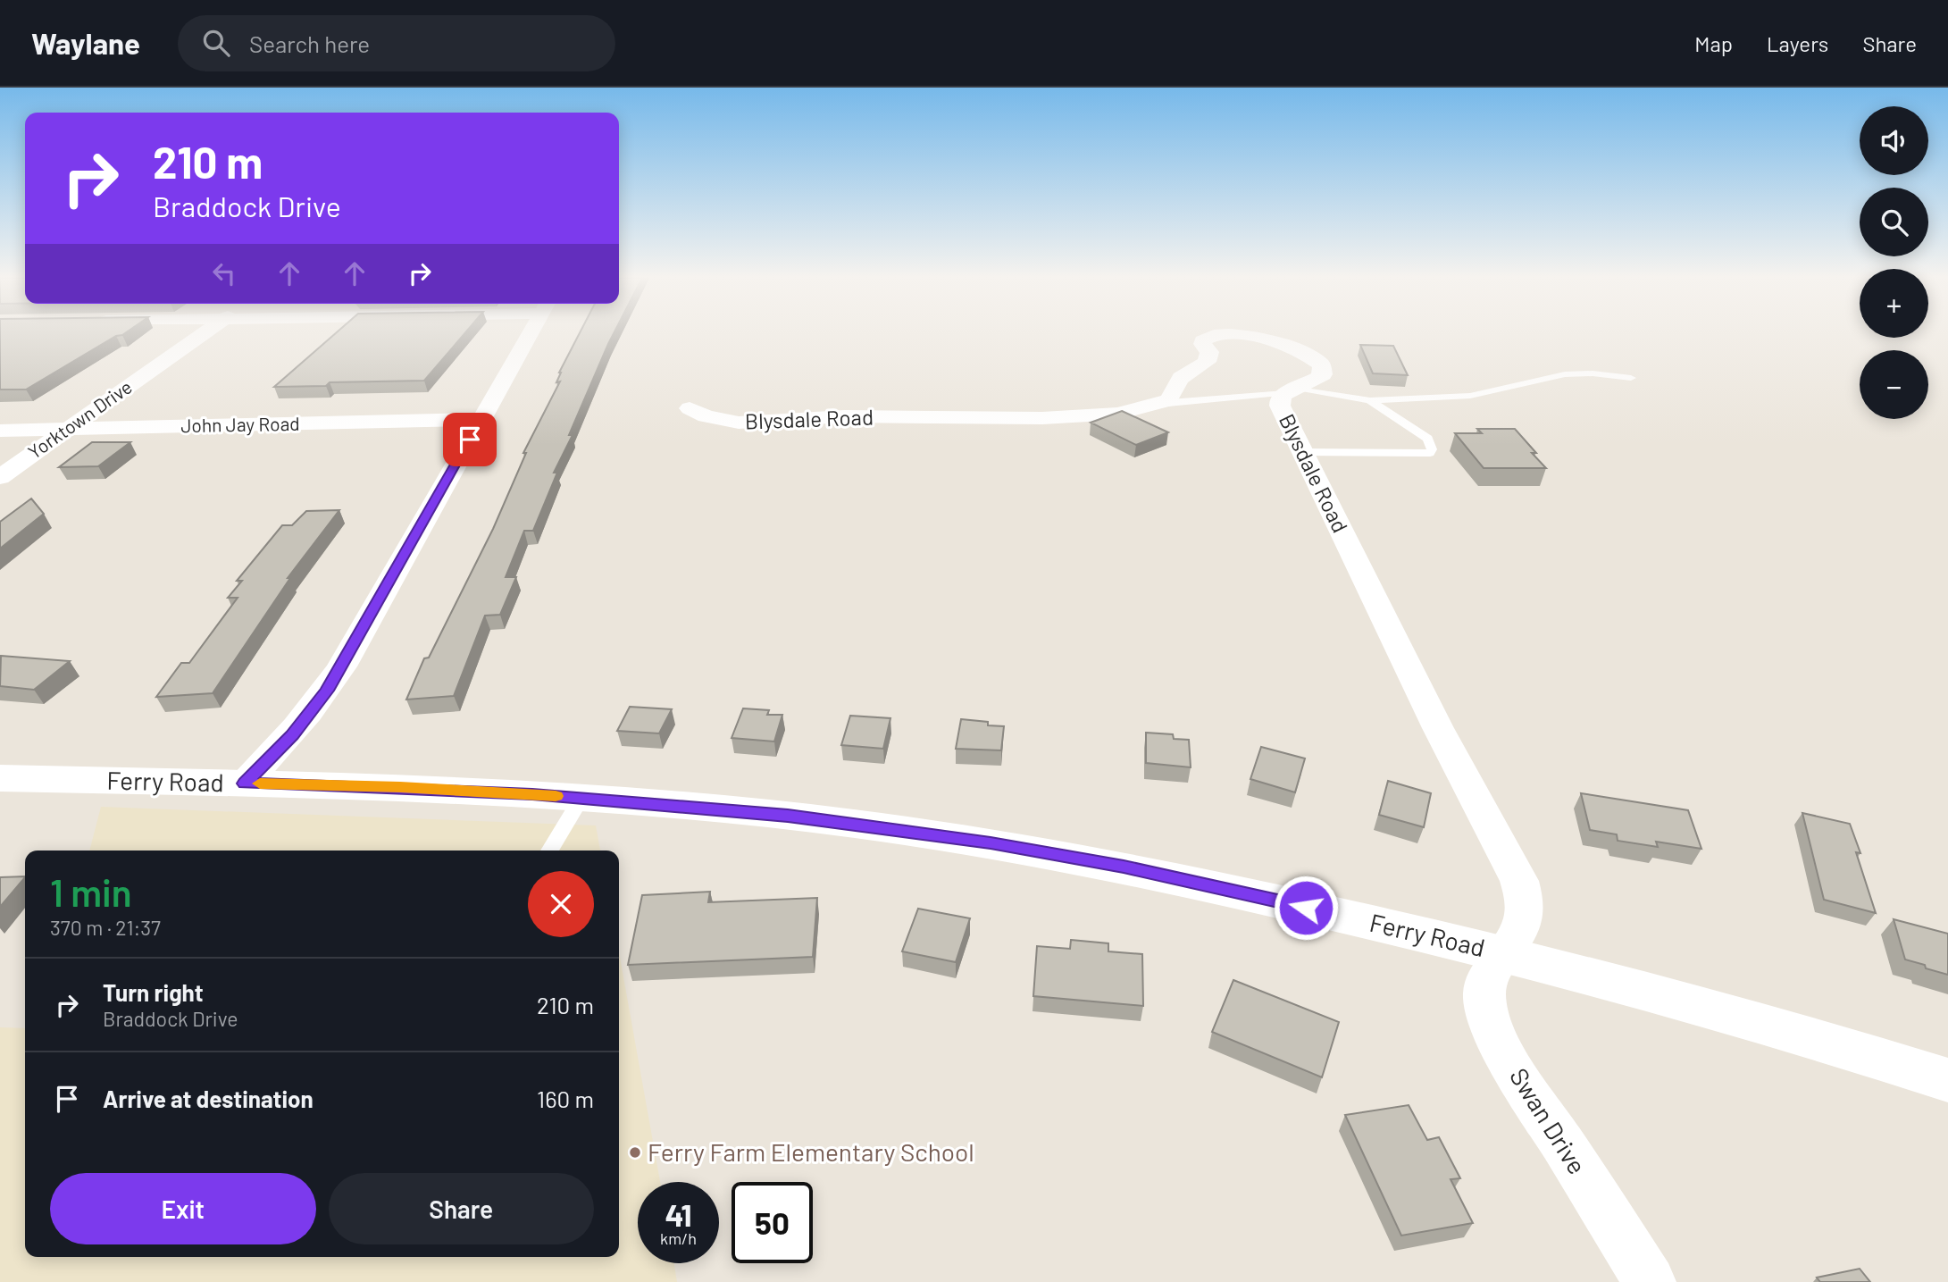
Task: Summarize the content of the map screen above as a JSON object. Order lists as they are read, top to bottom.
{
  "streets": {
    "main road": ["Ferry Road"],
    "street": [
      "Yorktown Drive",
      "Blysdale Road",
      "John Jay Road",
      "Swan Drive"
    ]
  },
  "crossings": [
    ["Yorktown Drive", "John Jay Road"],
    ["Blysdale Road", "Ferry Road"],
    ["Blysdale Road", "Swan Drive"],
    ["Ferry Road", "Swan Drive"]
  ],
  "places": ["Ferry Farm Elementary School"],
  "page": {
    "header": "Waylane",
    "search": "Search here",
    "nav": ["Map", "Layers", "Share"],
    "map_buttons": ["+", "−"],
    "turn": ["210 m", "Braddock Drive"],
    "heading": ["1 min", "370 m · 21:37"],
    "list": [
      {
        "name": "Turn right",
        "note": "Braddock Drive",
        "value": "210 m"
      },
      {
        "name": "Arrive at destination",
        "value": "160 m"
      }
    ],
    "buttons": ["Exit", "Share"],
    "speed": "41 km/h",
    "limit": "50"
  }
}
